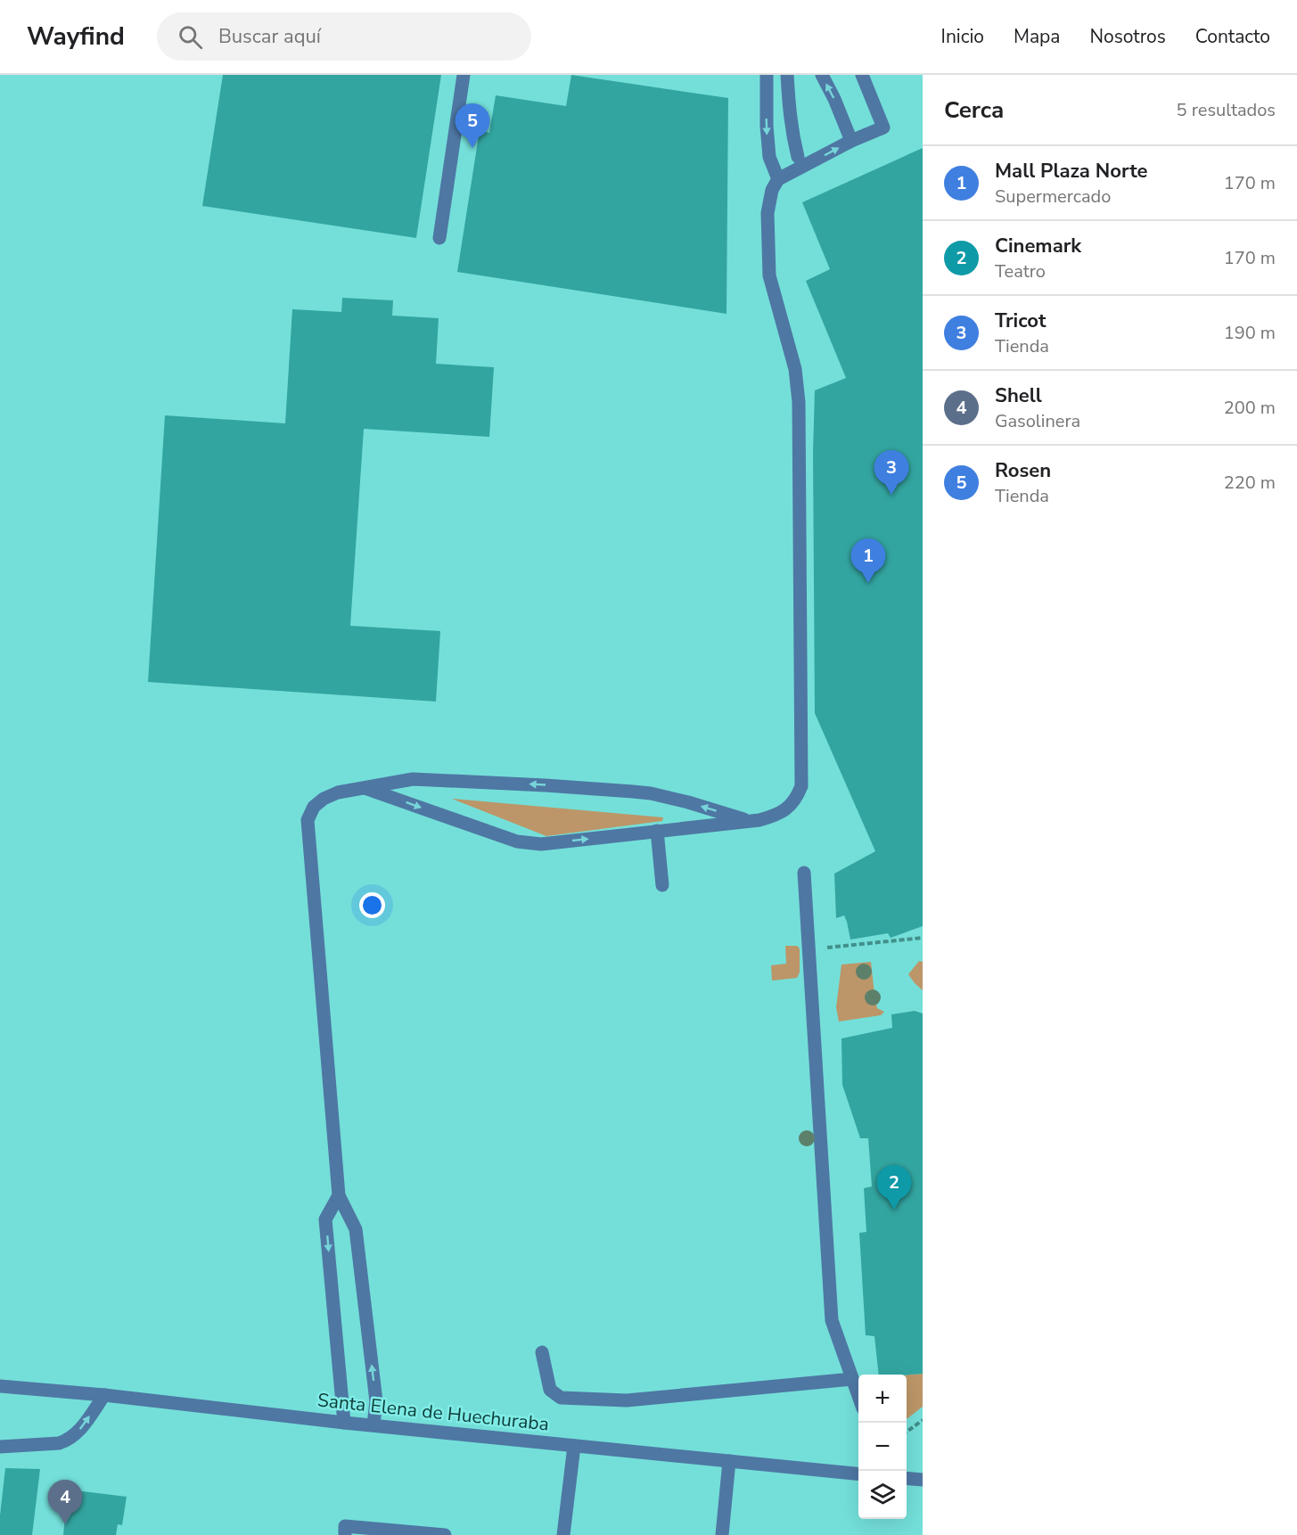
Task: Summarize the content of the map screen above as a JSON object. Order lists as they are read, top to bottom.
{
  "streets": {
    "street": ["Santa Elena de Huechuraba"]
  },
  "page": {
    "header": "Wayfind",
    "search": "Buscar aquí",
    "nav": [
      "Inicio",
      "Mapa",
      "Nosotros",
      "Contacto"
    ],
    "heading": ["Cerca", "5 resultados"],
    "pins": [
      "5",
      "3",
      "1",
      "2",
      "4"
    ],
    "list": [
      {
        "mark": "1",
        "name": "Mall Plaza Norte",
        "note": "Supermercado",
        "value": "170 m"
      },
      {
        "mark": "2",
        "name": "Cinemark",
        "note": "Teatro",
        "value": "170 m"
      },
      {
        "mark": "3",
        "name": "Tricot",
        "note": "Tienda",
        "value": "190 m"
      },
      {
        "mark": "4",
        "name": "Shell",
        "note": "Gasolinera",
        "value": "200 m"
      },
      {
        "mark": "5",
        "name": "Rosen",
        "note": "Tienda",
        "value": "220 m"
      }
    ],
    "map_buttons": ["+", "−"]
  }
}
